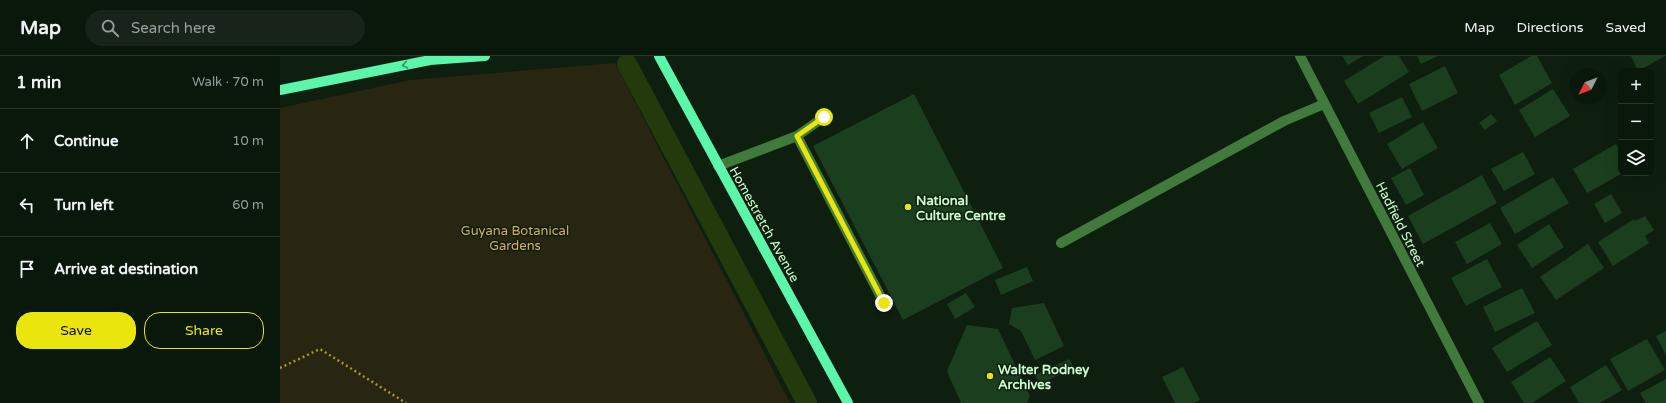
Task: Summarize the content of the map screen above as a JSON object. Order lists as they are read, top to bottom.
{
  "streets": {
    "main road": ["Homestretch Avenue"],
    "street": ["Hadfield Street"]
  },
  "parks": ["Guyana Botanical Gardens"],
  "places": ["National Culture Centre", "Walter Rodney Archives"],
  "north": "bottom left",
  "page": {
    "header": "Map",
    "search": "Search here",
    "nav": ["Map", "Directions", "Saved"],
    "heading": ["1 min", "Walk · 70 m"],
    "map_buttons": ["+", "−"],
    "list": [
      ["Continue", "10 m"],
      ["Turn left", "60 m"],
      "Arrive at destination"
    ],
    "buttons": ["Save", "Share"]
  }
}
